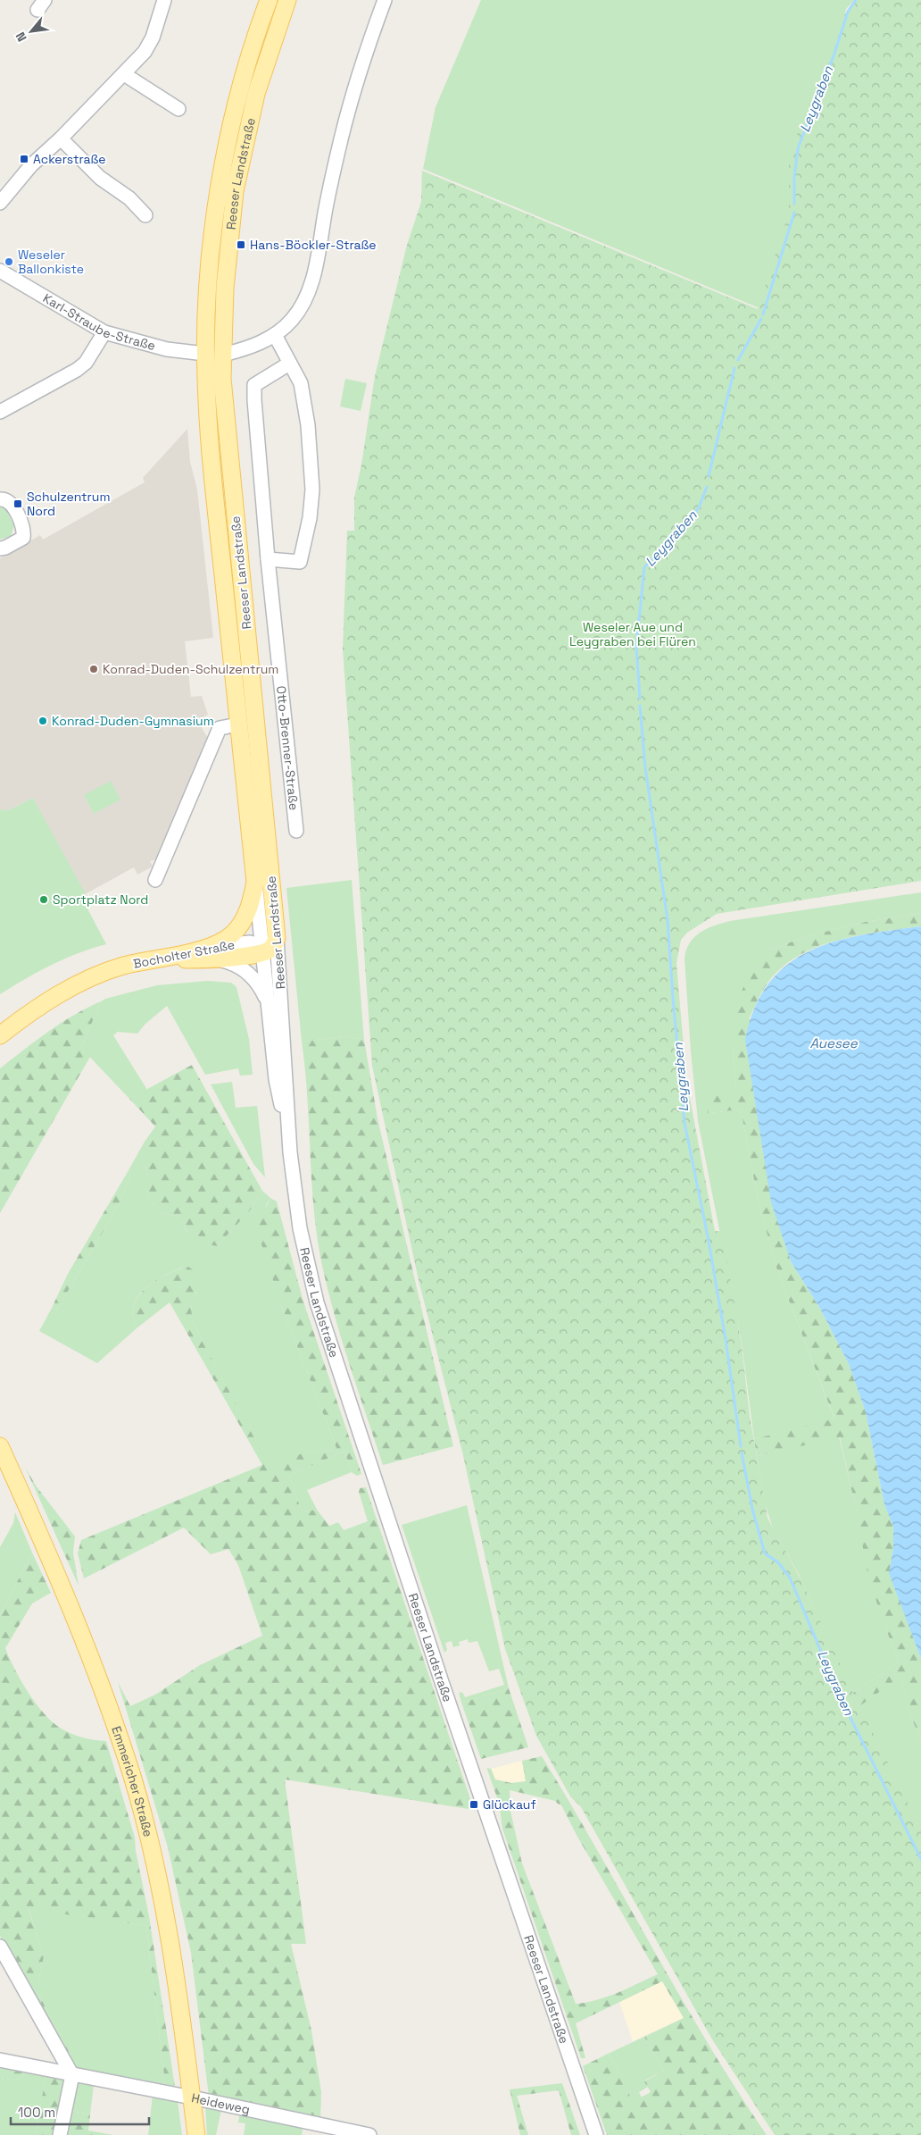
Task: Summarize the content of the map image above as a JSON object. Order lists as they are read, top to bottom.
{
  "streets": {
    "main road": ["Reeser Landstraße", "Bocholter Straße", "Emmericher Straße"],
    "street": ["Karl-Straube-Straße", "Otto-Brenner-Straße", "Heideweg"]
  },
  "crossings": [
    ["Reeser Landstraße", "Karl-Straube-Straße"],
    ["Reeser Landstraße", "Bocholter Straße"],
    ["Emmericher Straße", "Heideweg"]
  ],
  "water": ["Leygraben", "Auesee"],
  "parks": ["Weseler Aue und Leygraben bei Flüren"],
  "places": {
    "transit": [
      "Ackerstraße",
      "Hans-Böckler-Straße",
      "Schulzentrum Nord",
      "Glückauf"
    ],
    "other": [
      "Weseler Ballonkiste",
      "Konrad-Duden-Schulzentrum",
      "Konrad-Duden-Gymnasium",
      "Sportplatz Nord"
    ]
  },
  "scale_bar": "100 m",
  "north": "bottom left"
}
